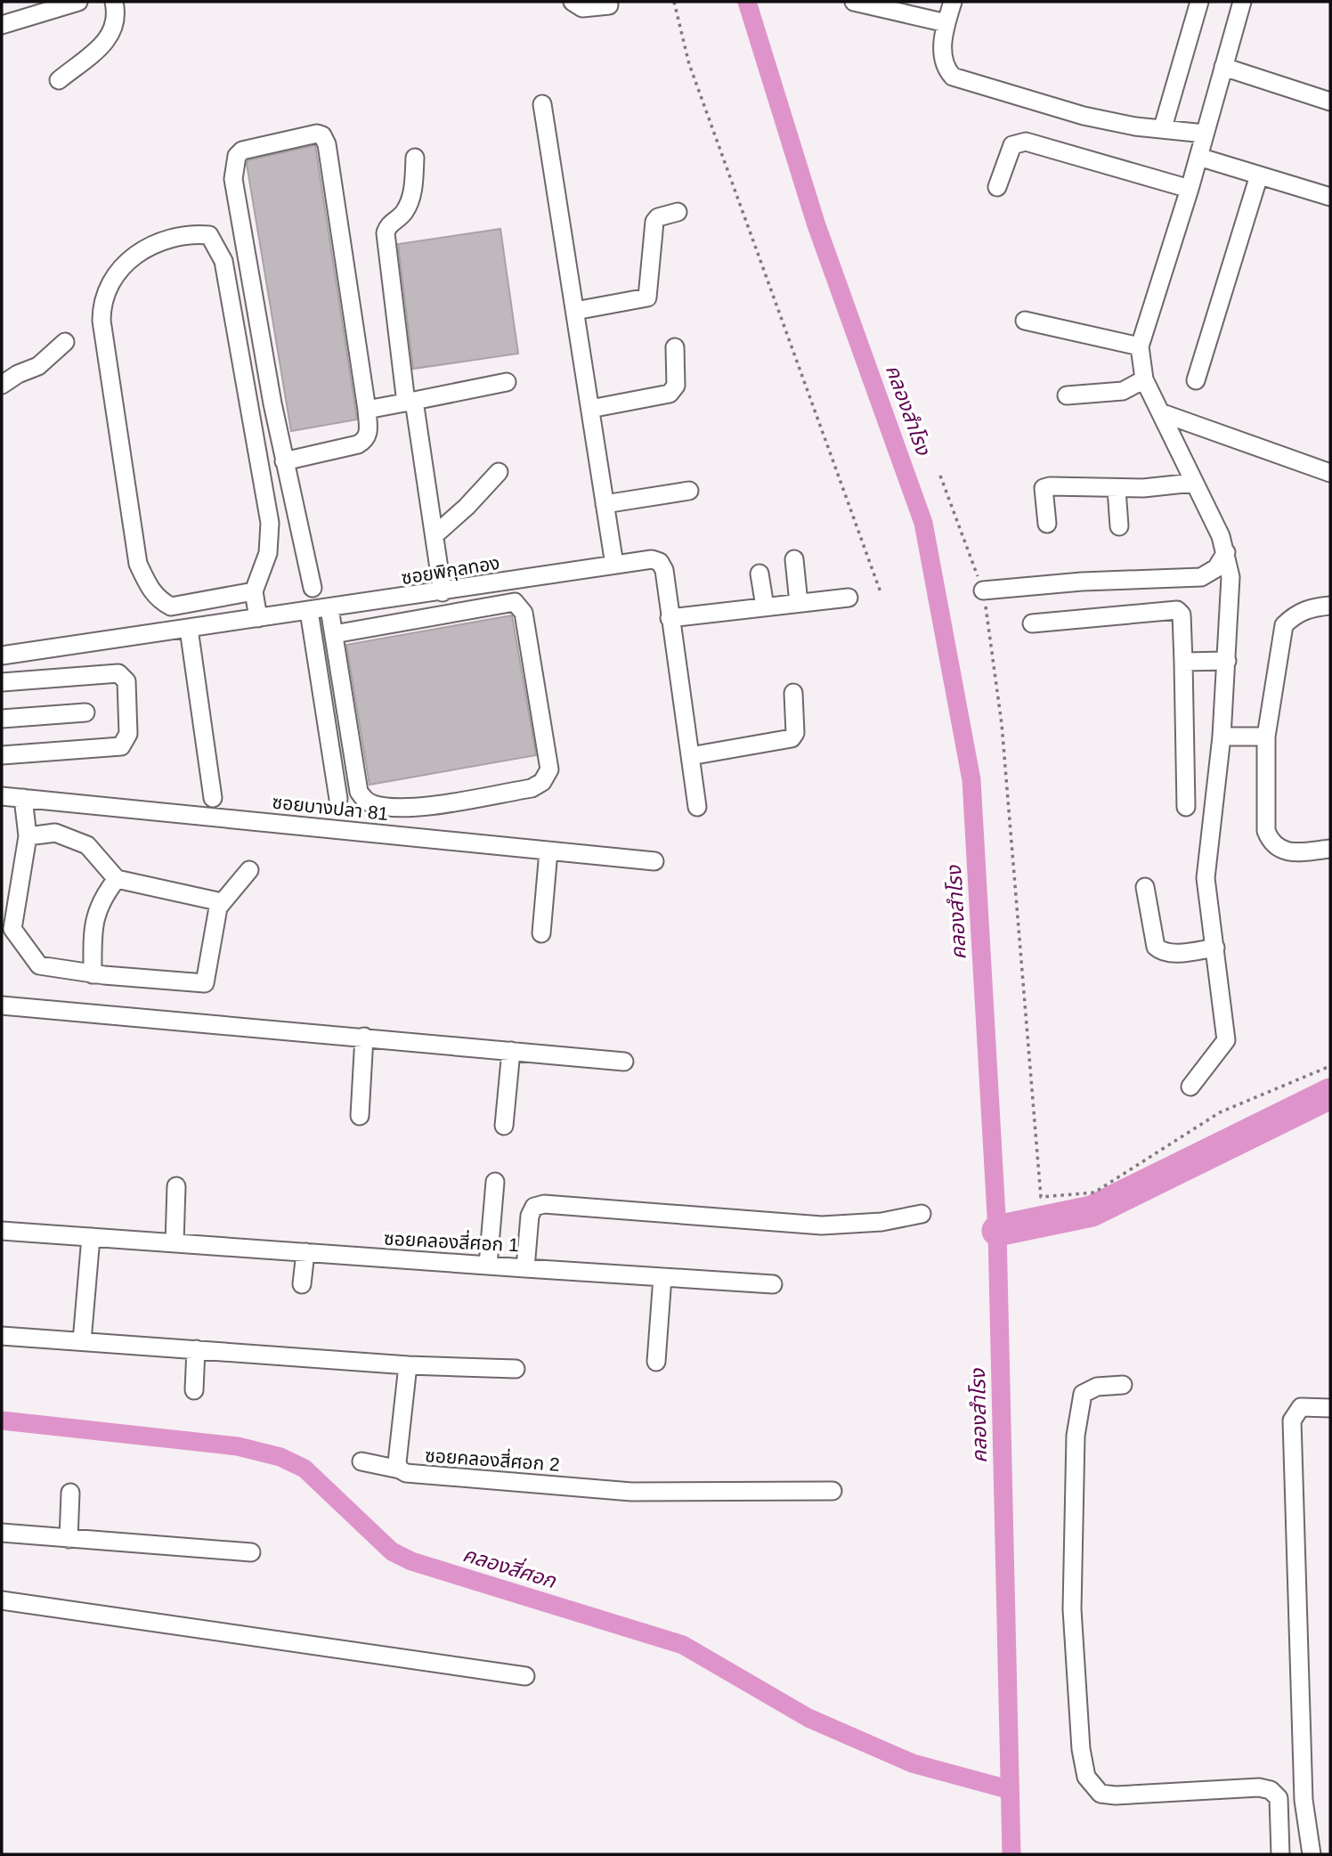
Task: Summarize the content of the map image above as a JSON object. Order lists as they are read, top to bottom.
{
  "streets": {
    "street": [
      "ซอยพิกุลทอง",
      "ซอยบางปลา 81",
      "ซอยคลองสี่ศอก 1",
      "ซอยคลองสี่ศอก 2"
    ]
  },
  "water": ["คลองสำโรง", "คลองสี่ศอก"]
}
